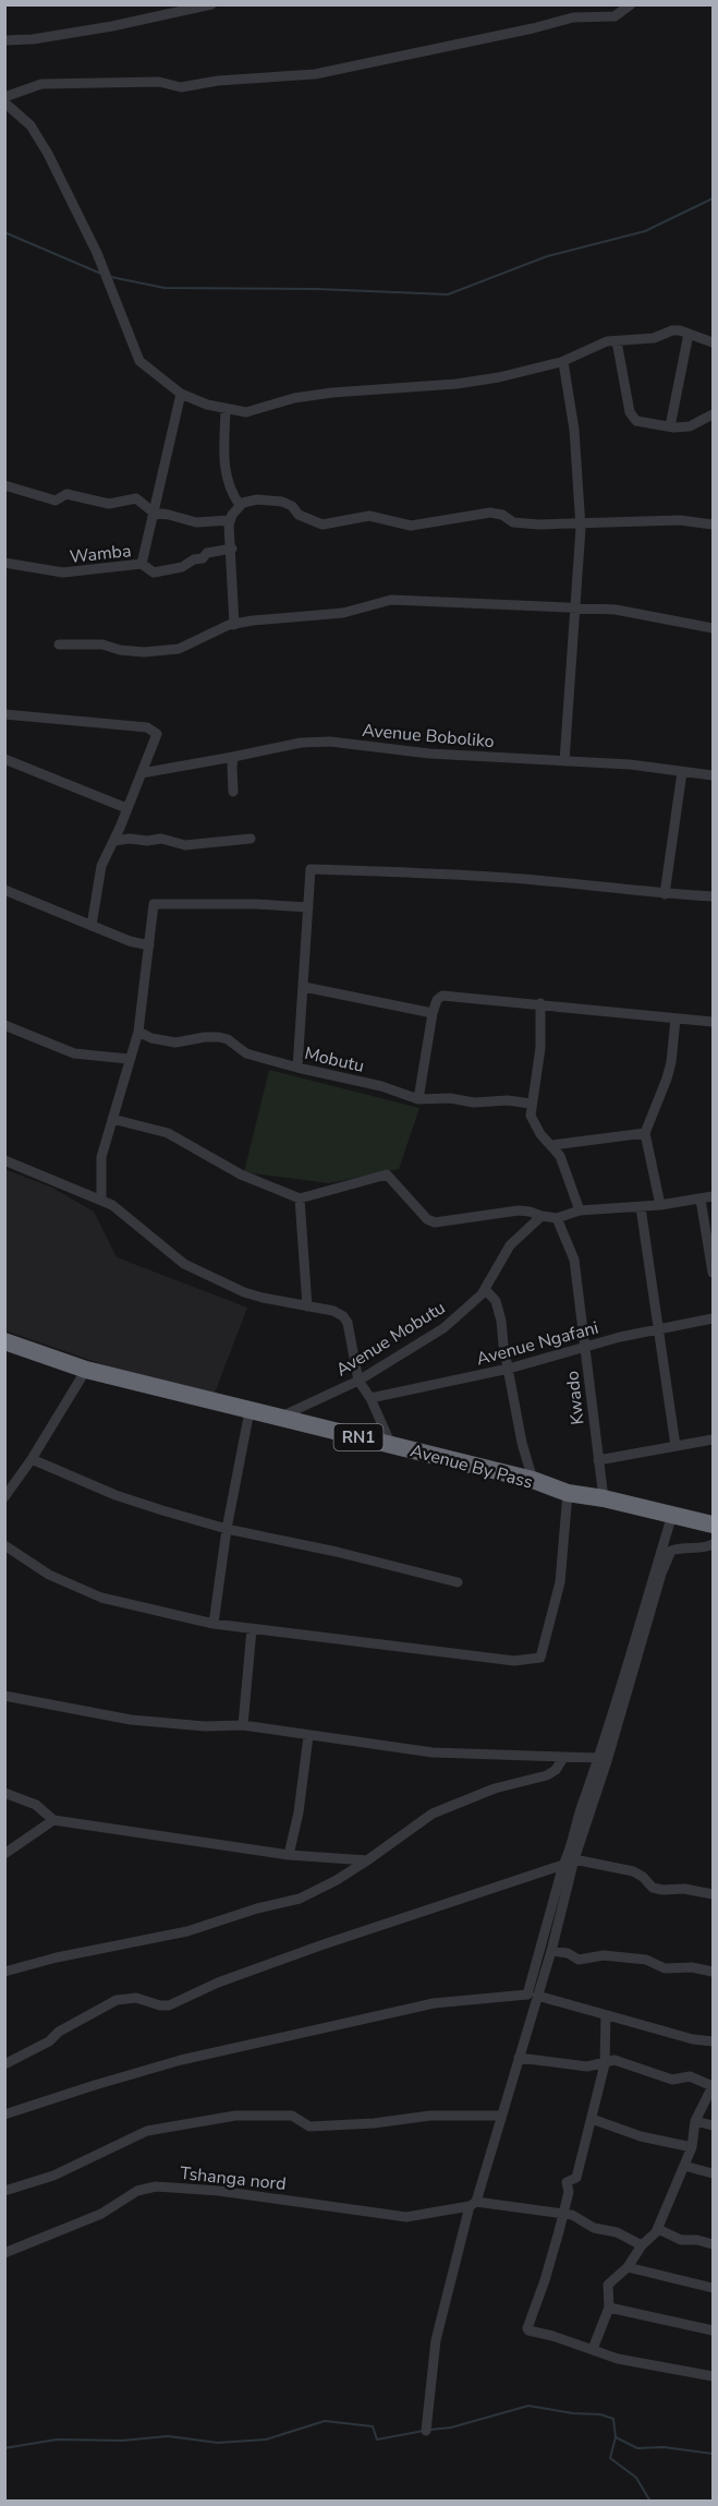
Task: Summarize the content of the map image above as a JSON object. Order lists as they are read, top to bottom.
{
  "streets": {
    "highway": ["RN1", "Avenue By Pass"],
    "street": [
      "Wamba",
      "Avenue Boboliko",
      "Mobutu",
      "Avenue Mobutu",
      "Avenue Ngafani",
      "Kwado",
      "Tshanga nord"
    ]
  },
  "crossings": [
    ["Avenue Mobutu", "Avenue By Pass"],
    ["Avenue Ngafani", "Kwado"],
    ["Kwado", "Avenue By Pass"]
  ]
}
